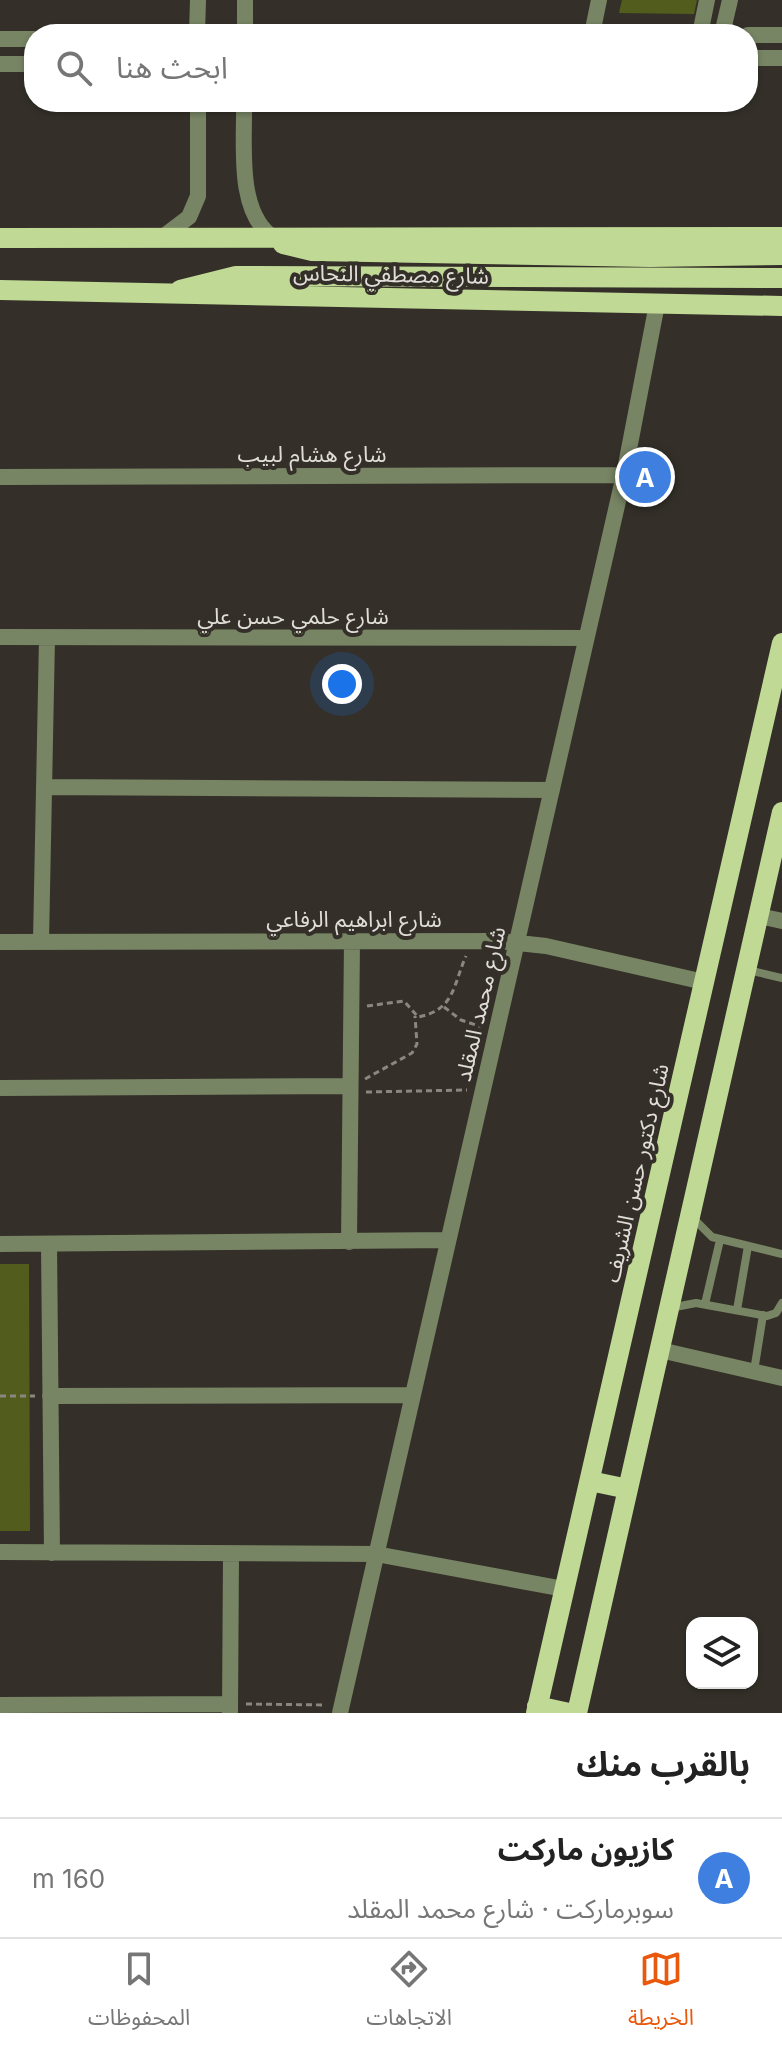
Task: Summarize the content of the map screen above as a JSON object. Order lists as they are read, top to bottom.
{
  "streets": {
    "main road": ["شارع مصطفي النحاس", "شارع دكتور حسن الشريف"],
    "street": [
      "شارع هشام لبيب",
      "شارع حلمي حسن علي",
      "شارع ابراهيم الرفاعي",
      "شارع محمد المقلد"
    ]
  },
  "crossings": [
    ["شارع مصطفي النحاس", "شارع محمد المقلد"],
    ["شارع هشام لبيب", "شارع محمد المقلد"],
    ["شارع حلمي حسن علي", "شارع محمد المقلد"],
    ["شارع ابراهيم الرفاعي", "شارع محمد المقلد"],
    ["شارع ابراهيم الرفاعي", "شارع دكتور حسن الشريف"]
  ],
  "page": {
    "search": "ابحث هنا",
    "pins": "A",
    "heading": "بالقرب منك",
    "list": [
      {
        "mark": "A",
        "name": "كازيون ماركت",
        "note": "سوبرماركت · شارع محمد المقلد",
        "value": "160 m"
      }
    ],
    "nav": ["الخريطة", "الاتجاهات", "المحفوظات"]
  }
}
